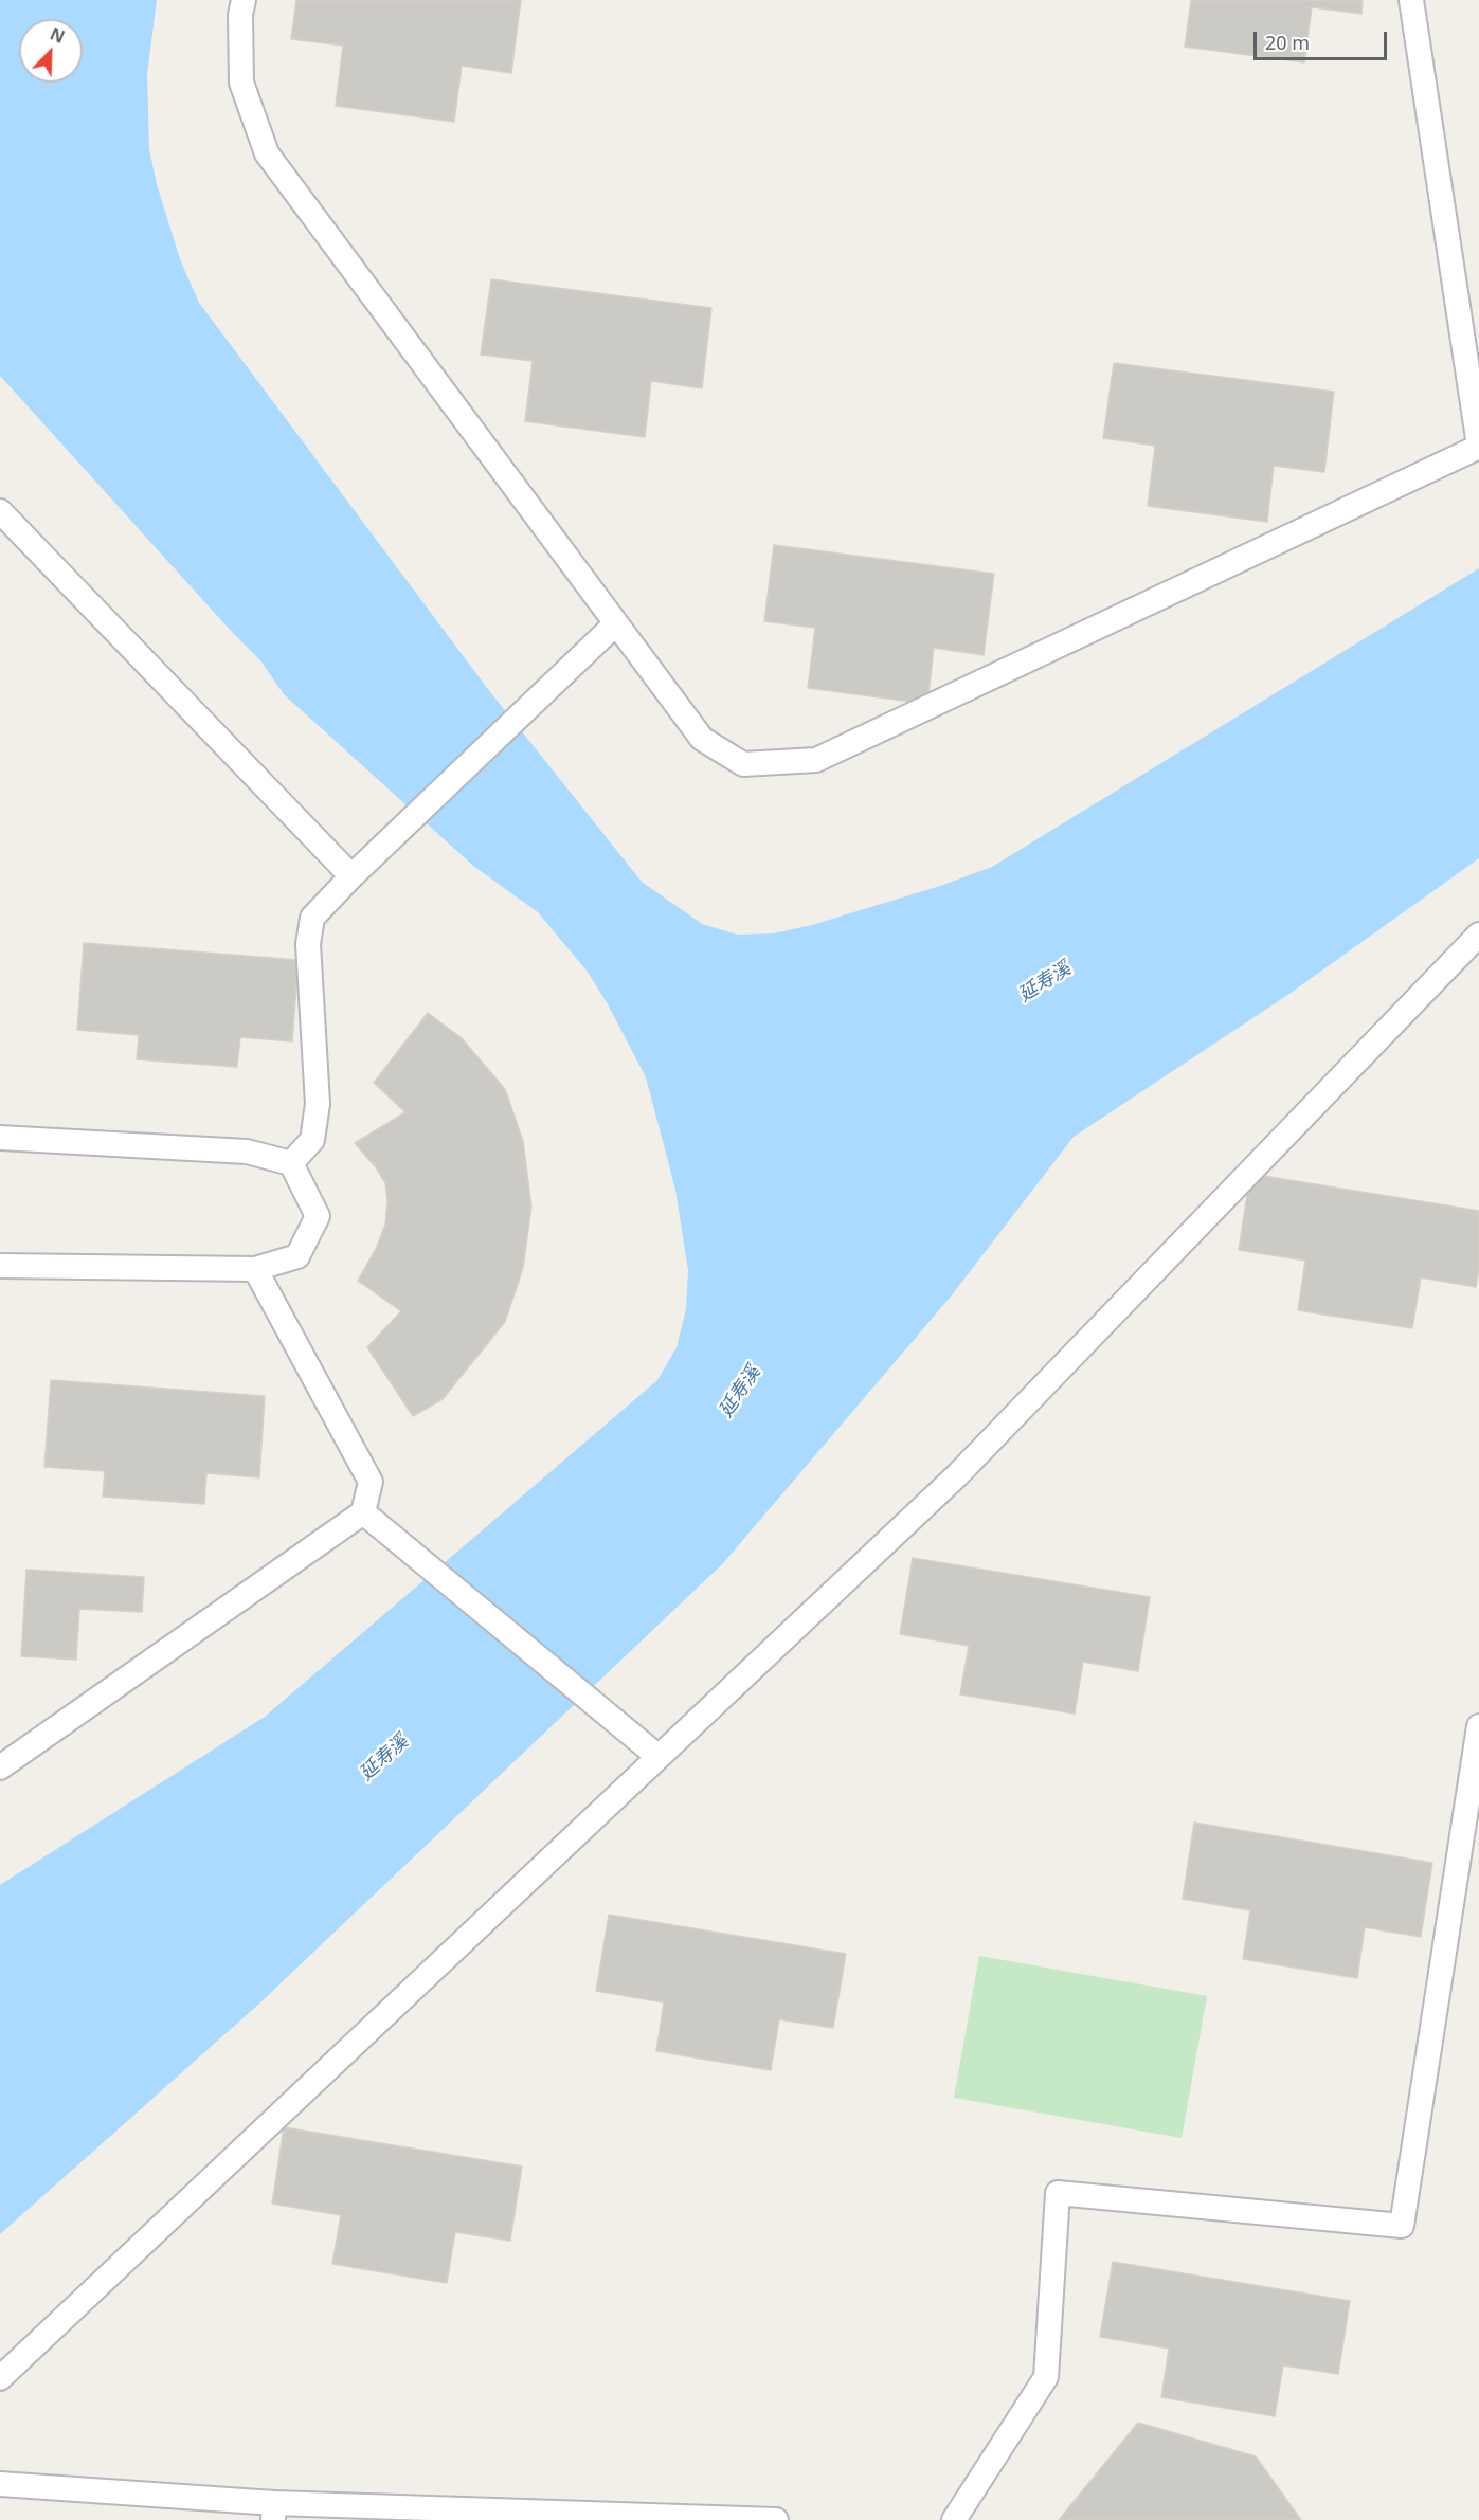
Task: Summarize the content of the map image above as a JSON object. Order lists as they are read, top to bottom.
{
  "water": ["延寿溪"],
  "scale_bar": "20 m",
  "north": "top right"
}
